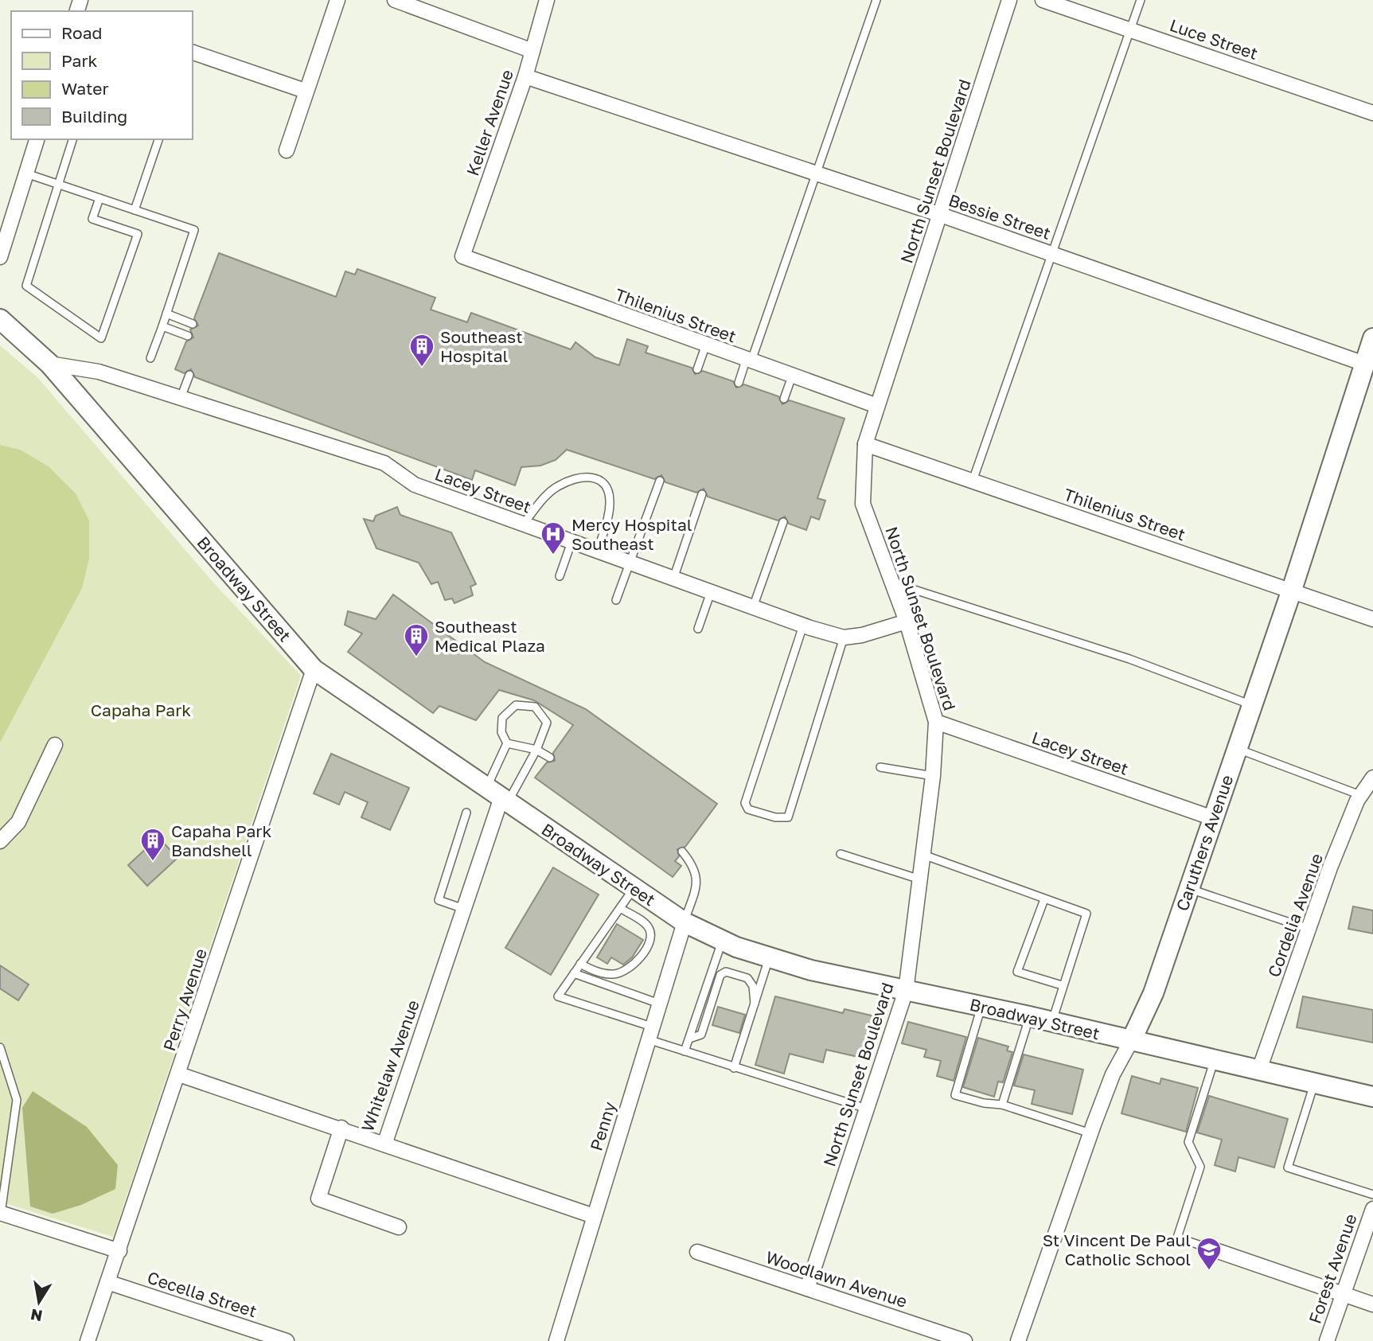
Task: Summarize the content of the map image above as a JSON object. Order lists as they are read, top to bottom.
{
  "streets": {
    "main road": ["Broadway Street", "Caruthers Avenue"],
    "street": [
      "Luce Street",
      "Keller Avenue",
      "North Sunset Boulevard",
      "Bessie Street",
      "Thilenius Street",
      "Lacey Street",
      "Cordelia Avenue",
      "Perry Avenue",
      "Whitelaw Avenue",
      "Penny",
      "Forest Avenue",
      "Woodlawn Avenue",
      "Cecella Street"
    ]
  },
  "crossings": [
    ["Keller Avenue", "Bessie Street"],
    ["Keller Avenue", "Thilenius Street"],
    ["North Sunset Boulevard", "Bessie Street"],
    ["North Sunset Boulevard", "Thilenius Street"],
    ["North Sunset Boulevard", "Lacey Street"],
    ["North Sunset Boulevard", "Broadway Street"],
    ["North Sunset Boulevard", "Woodlawn Avenue"],
    ["Bessie Street", "Caruthers Avenue"],
    ["Thilenius Street", "Caruthers Avenue"],
    ["Lacey Street", "Broadway Street"],
    ["Lacey Street", "Caruthers Avenue"],
    ["Broadway Street", "Caruthers Avenue"],
    ["Broadway Street", "Cordelia Avenue"],
    ["Broadway Street", "Perry Avenue"],
    ["Broadway Street", "Whitelaw Avenue"],
    ["Broadway Street", "Penny"],
    ["Perry Avenue", "Whitelaw Avenue"],
    ["Perry Avenue", "Cecella Street"]
  ],
  "parks": ["Capaha Park"],
  "places": {
    "building": ["Southeast Hospital", "Southeast Medical Plaza", "Capaha Park Bandshell"],
    "hospital": ["Mercy Hospital Southeast"],
    "school or university": ["St Vincent De Paul Catholic School"]
  },
  "legend": [
    "Road",
    "Park",
    "Water",
    "Building"
  ],
  "north": "bottom"
}
